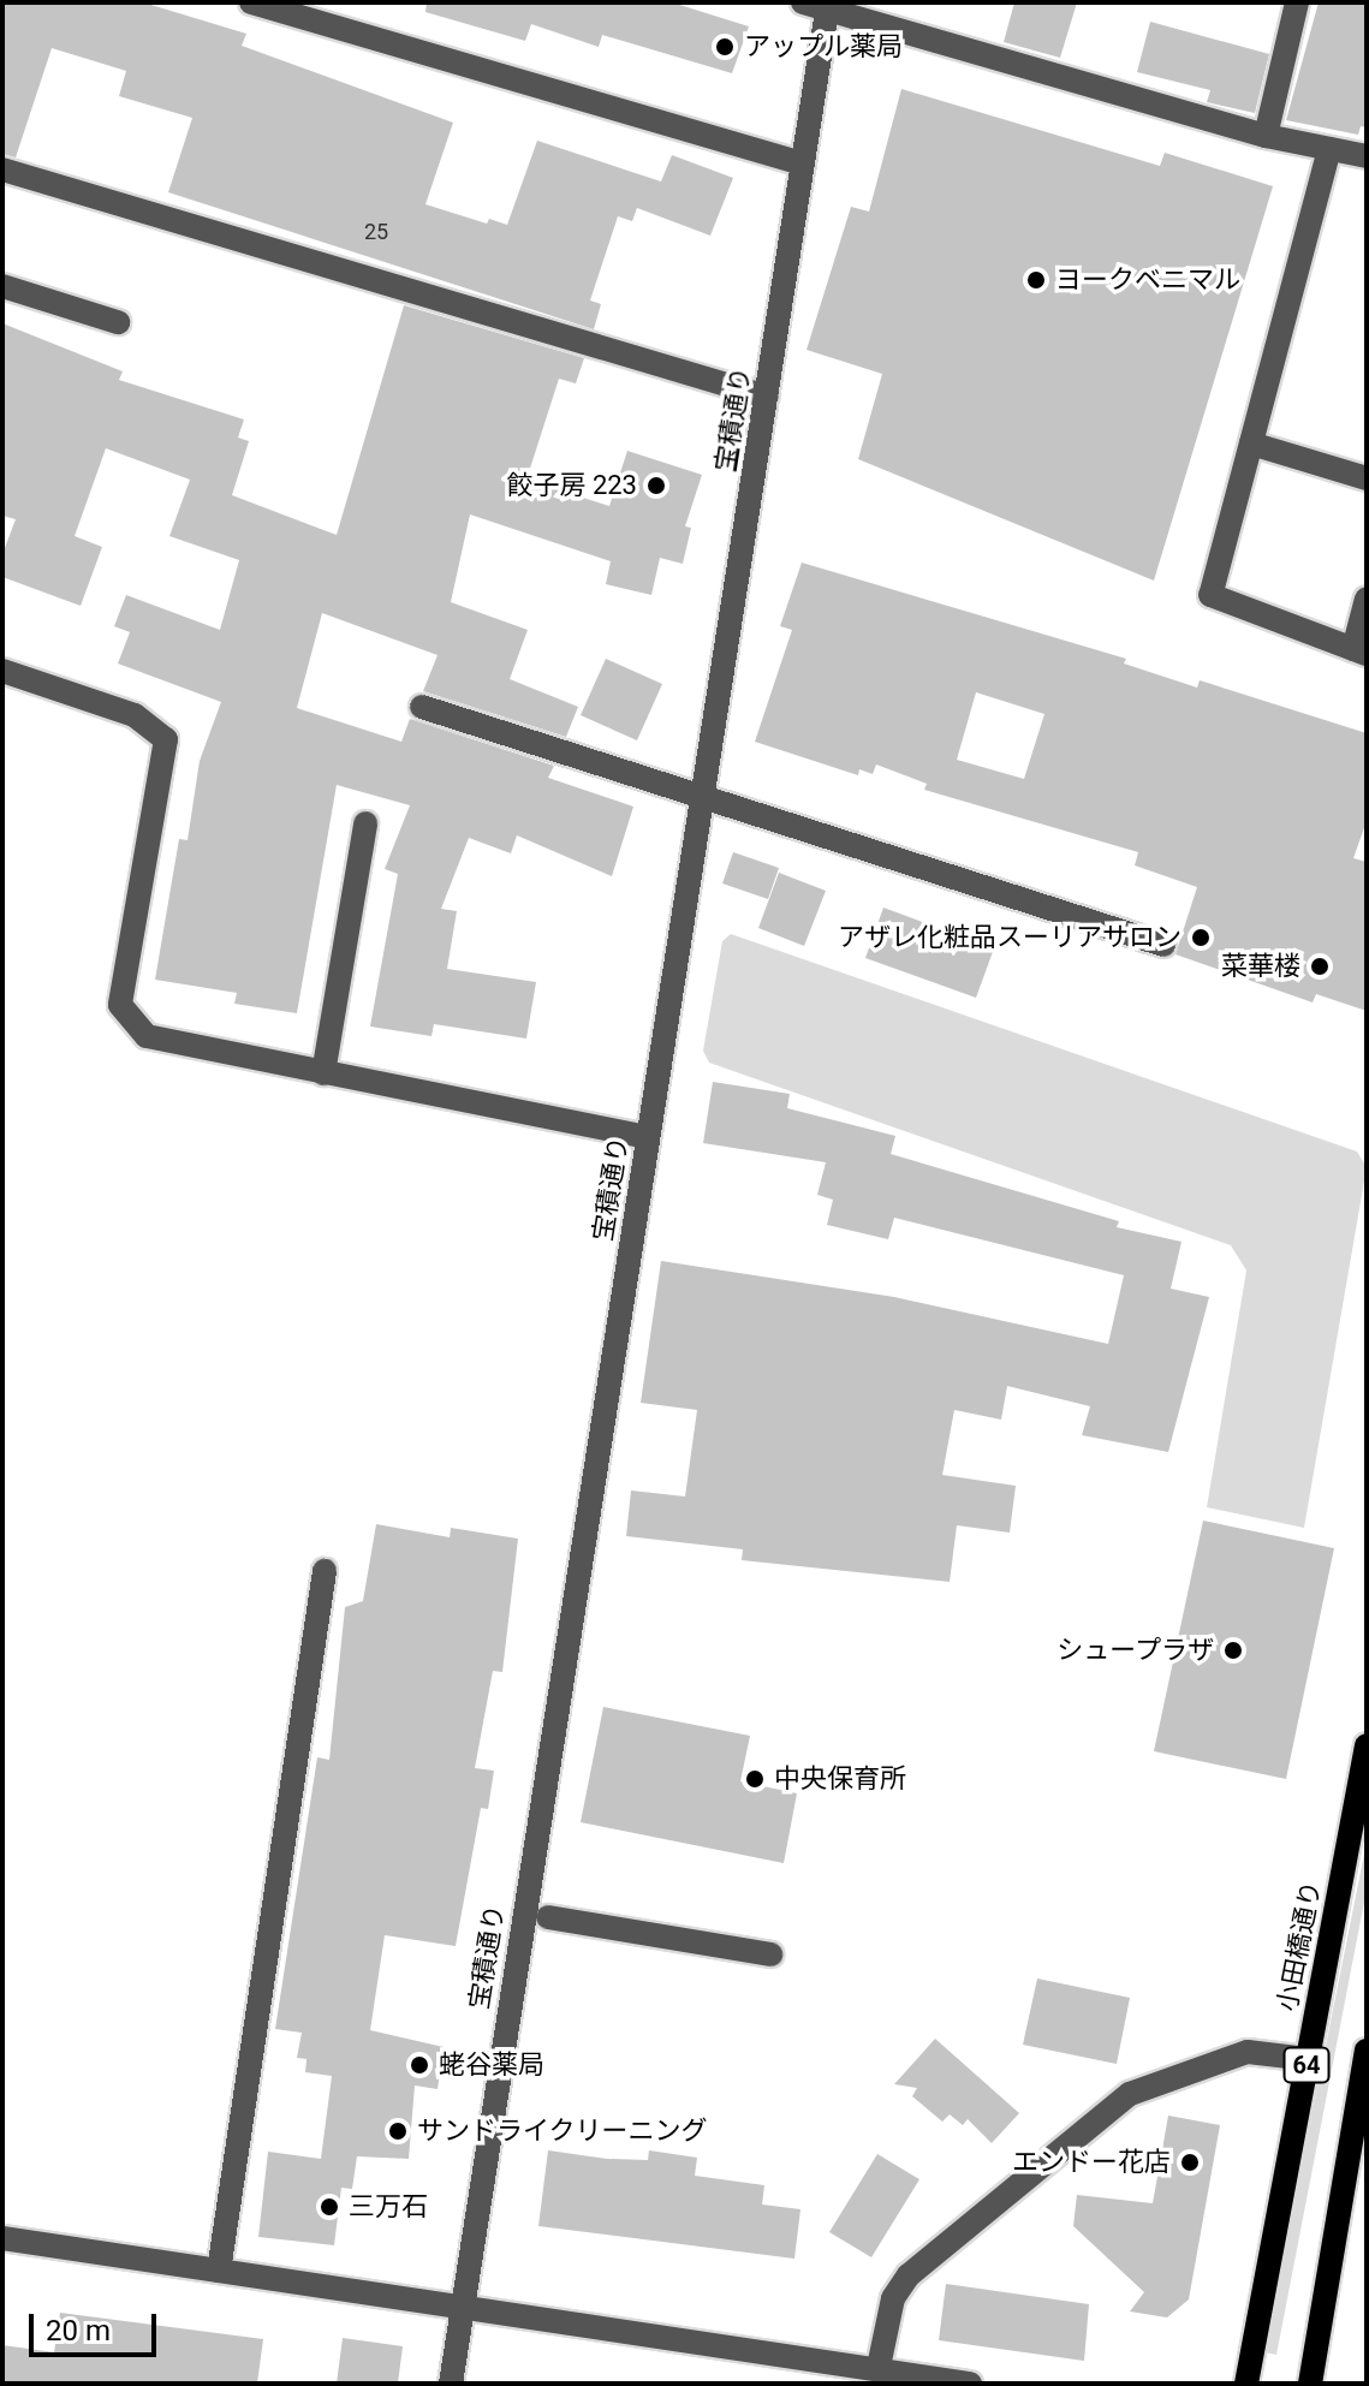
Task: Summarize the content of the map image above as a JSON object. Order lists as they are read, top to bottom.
{
  "streets": {
    "main road": ["小田橋通り", "64"],
    "street": ["宝積通り"]
  },
  "places": [
    "アップル薬局",
    "ヨークベニマル",
    "餃子房 223",
    "アザレ化粧品スーリアサロン",
    "菜華楼",
    "シュープラザ",
    "中央保育所",
    "蛯谷薬局",
    "サンドライクリーニング",
    "エンドー花店",
    "三万石"
  ],
  "house_numbers": ["25"],
  "scale_bar": "20 m"
}
